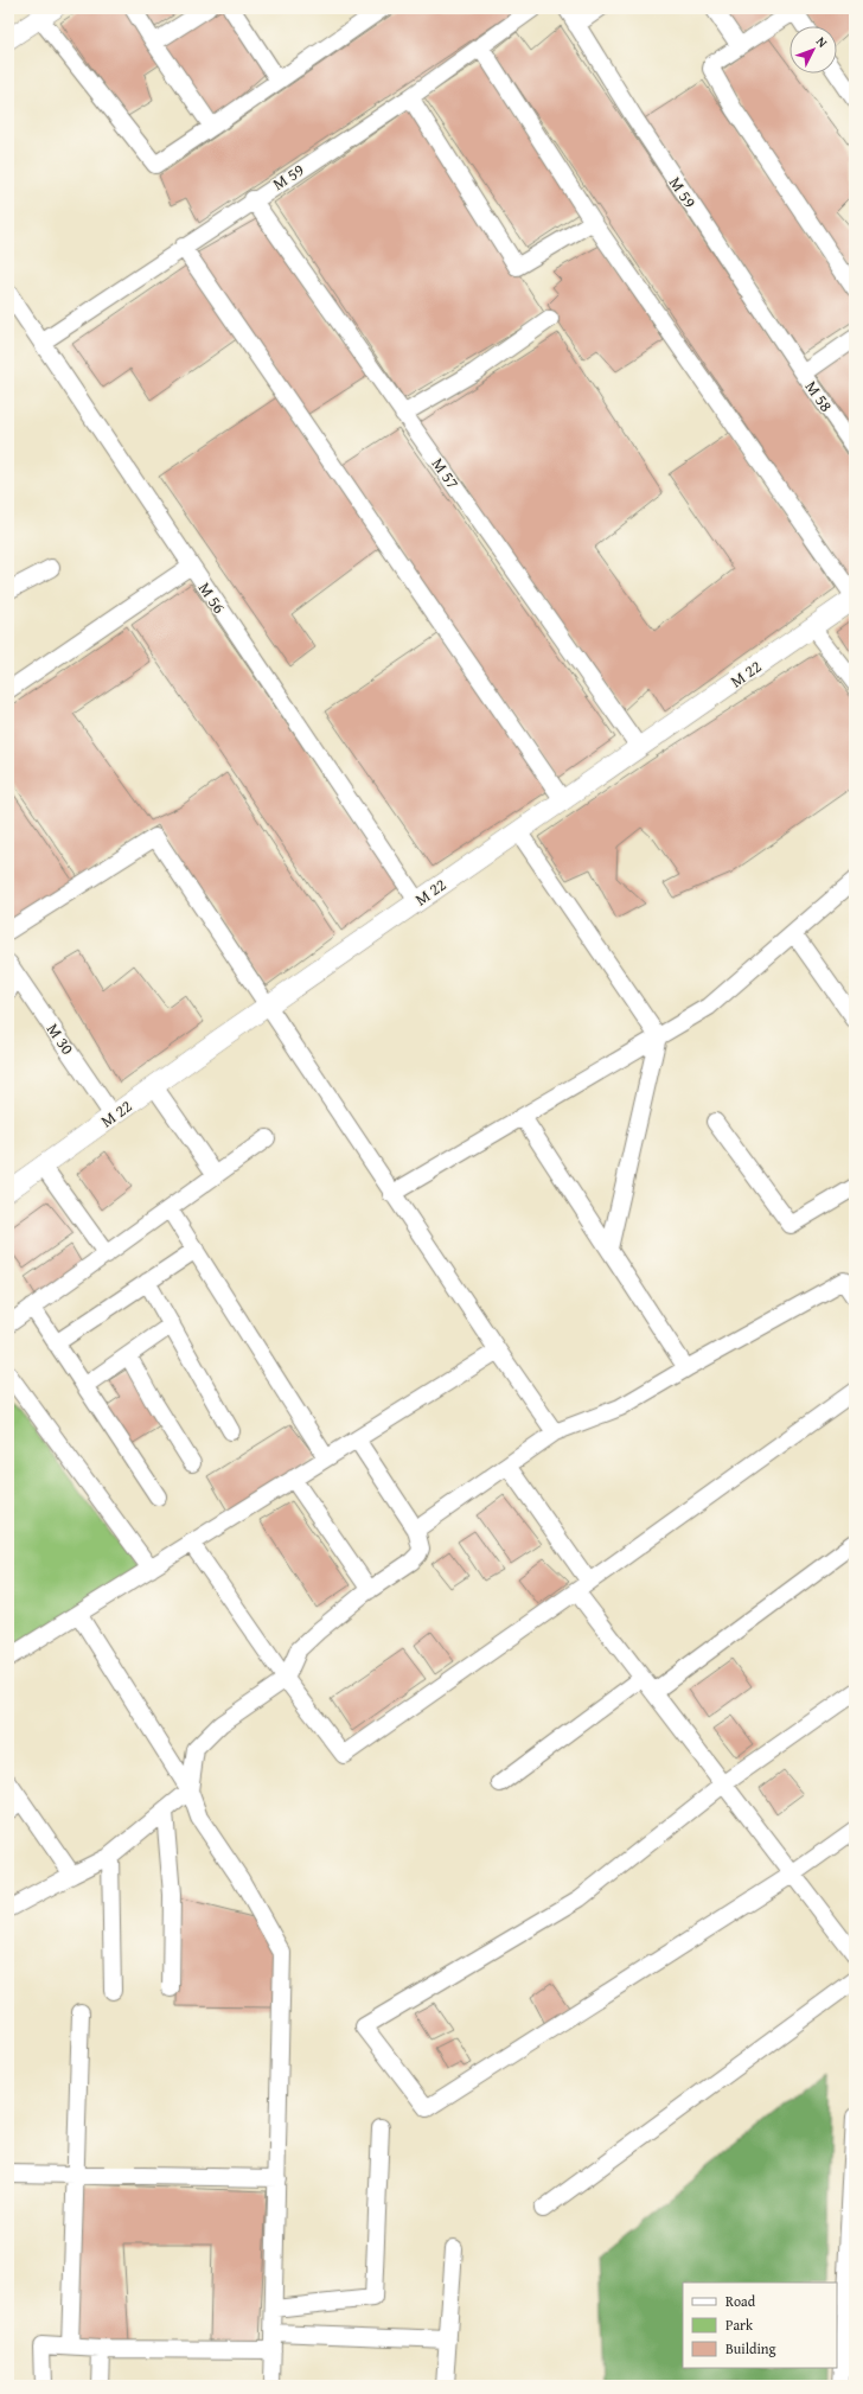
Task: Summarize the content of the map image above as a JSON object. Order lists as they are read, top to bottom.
{
  "streets": {
    "street": [
      "M 59",
      "M 58",
      "M 57",
      "M 56",
      "M 22",
      "M 30"
    ]
  },
  "crossings": [
    ["M 59", "M 58"],
    ["M 59", "M 57"],
    ["M 59", "M 56"],
    ["M 57", "M 22"],
    ["M 56", "M 22"],
    ["M 22", "M 30"]
  ],
  "legend": ["Road", "Park", "Building"],
  "north": "top right"
}
